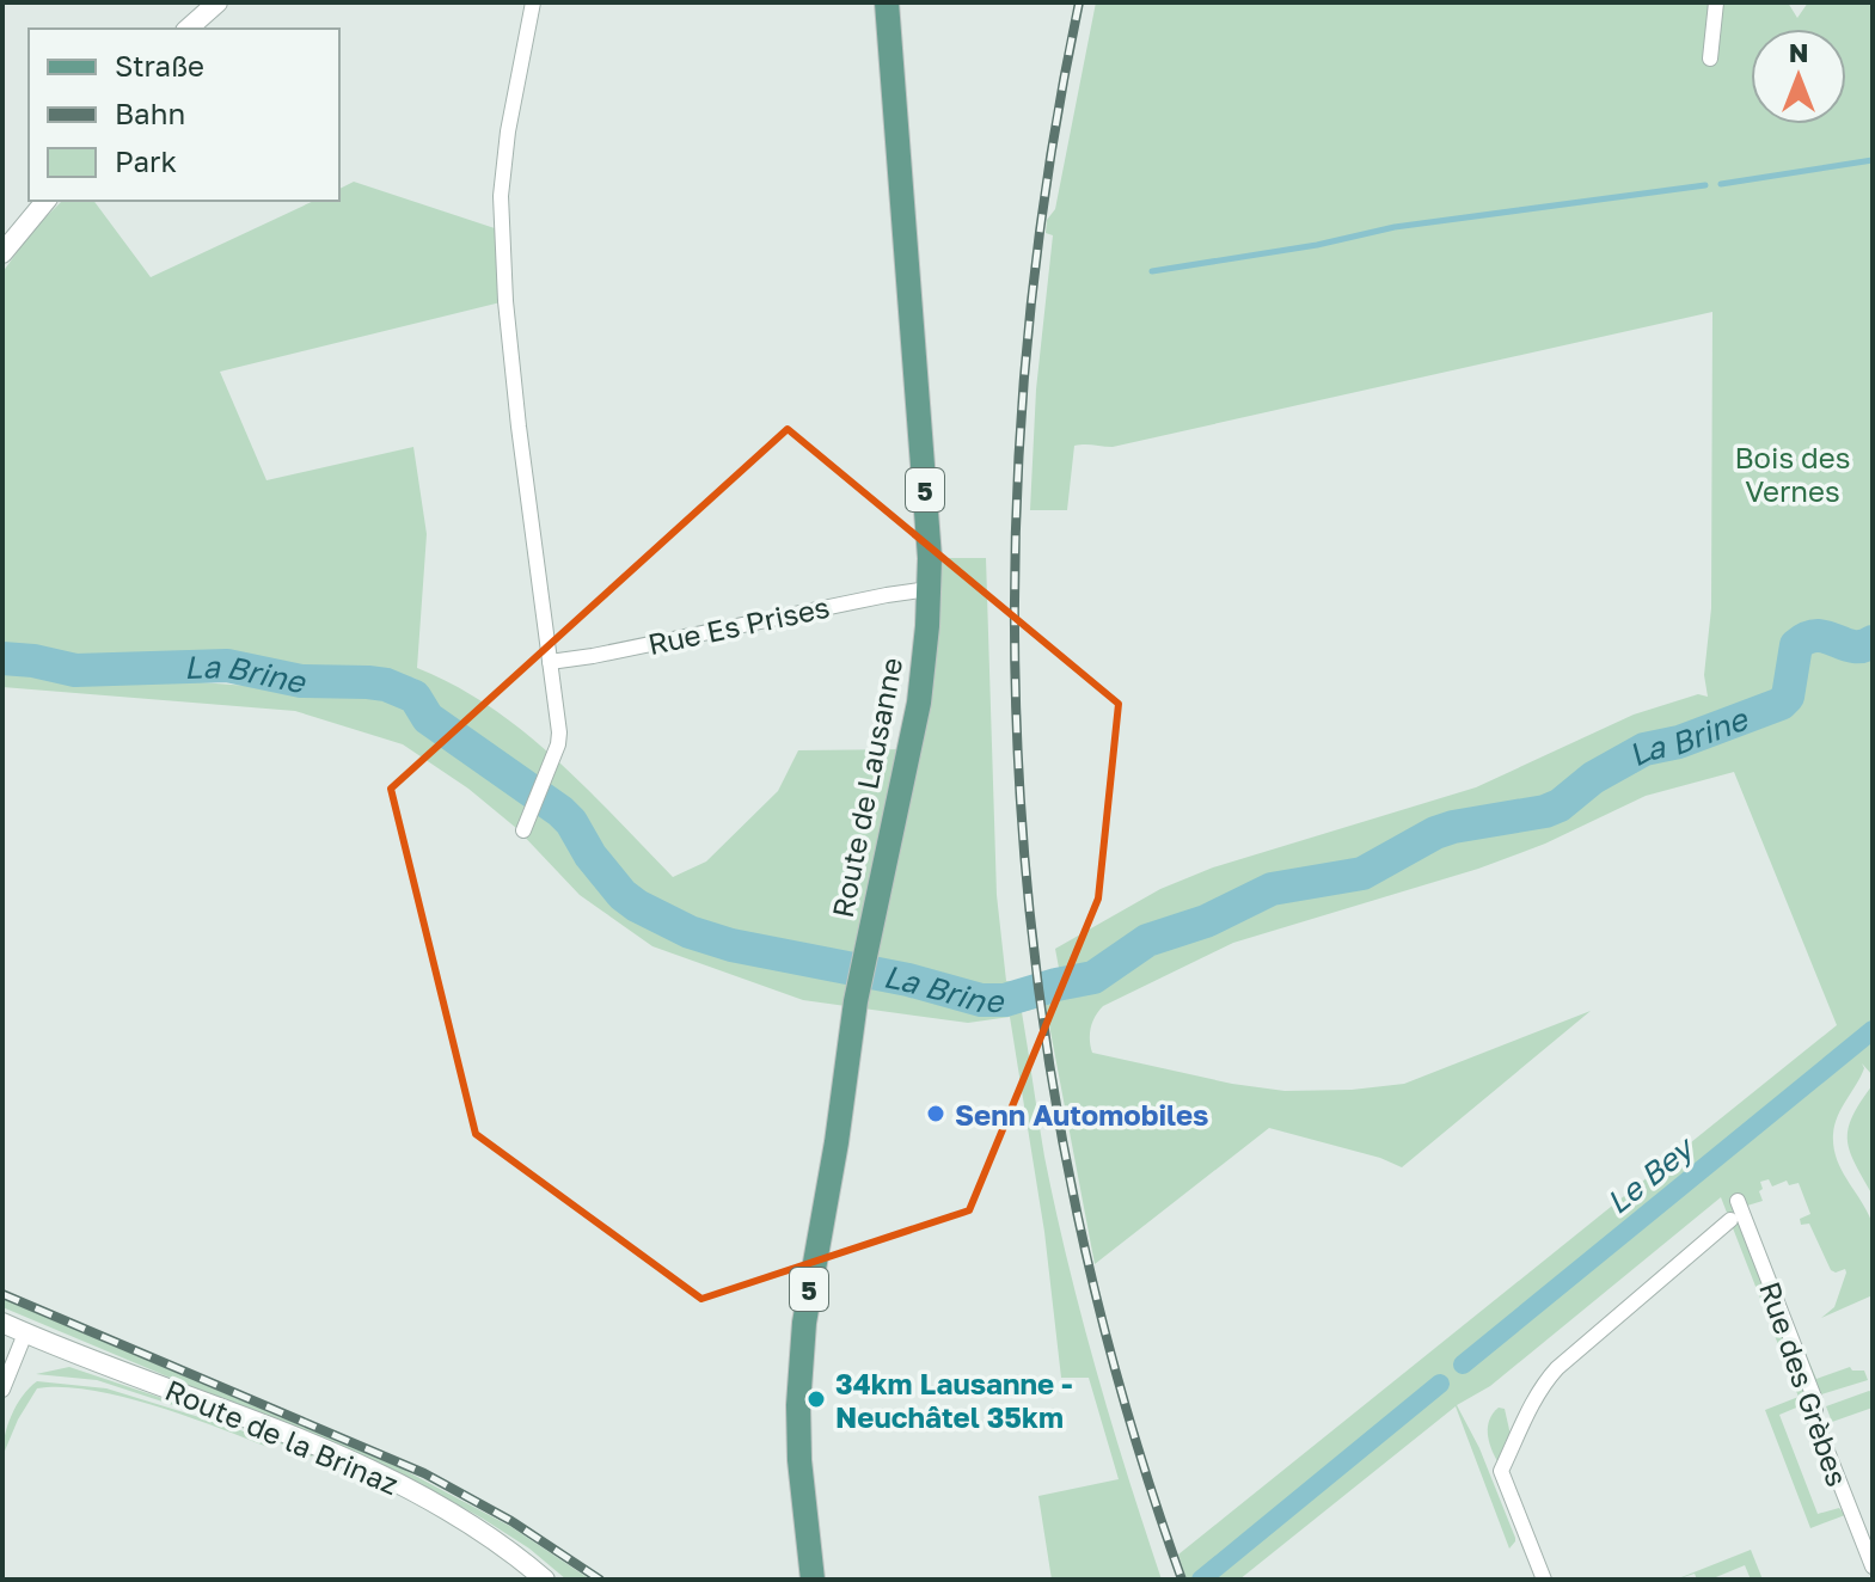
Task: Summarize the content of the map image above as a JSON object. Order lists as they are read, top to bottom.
{
  "streets": {
    "main road": ["5", "Route de Lausanne"],
    "street": ["Rue Es Prises", "Rue des Grèbes", "Route de la Brinaz"]
  },
  "crossings": [
    ["Rue Es Prises", "Route de Lausanne"]
  ],
  "water": ["La Brine", "Le Bey"],
  "parks": ["Bois des Vernes"],
  "places": ["Senn Automobiles", "34km Lausanne - Neuchâtel 35km"],
  "legend": ["Straße", "Bahn", "Park"],
  "north": "top"
}
